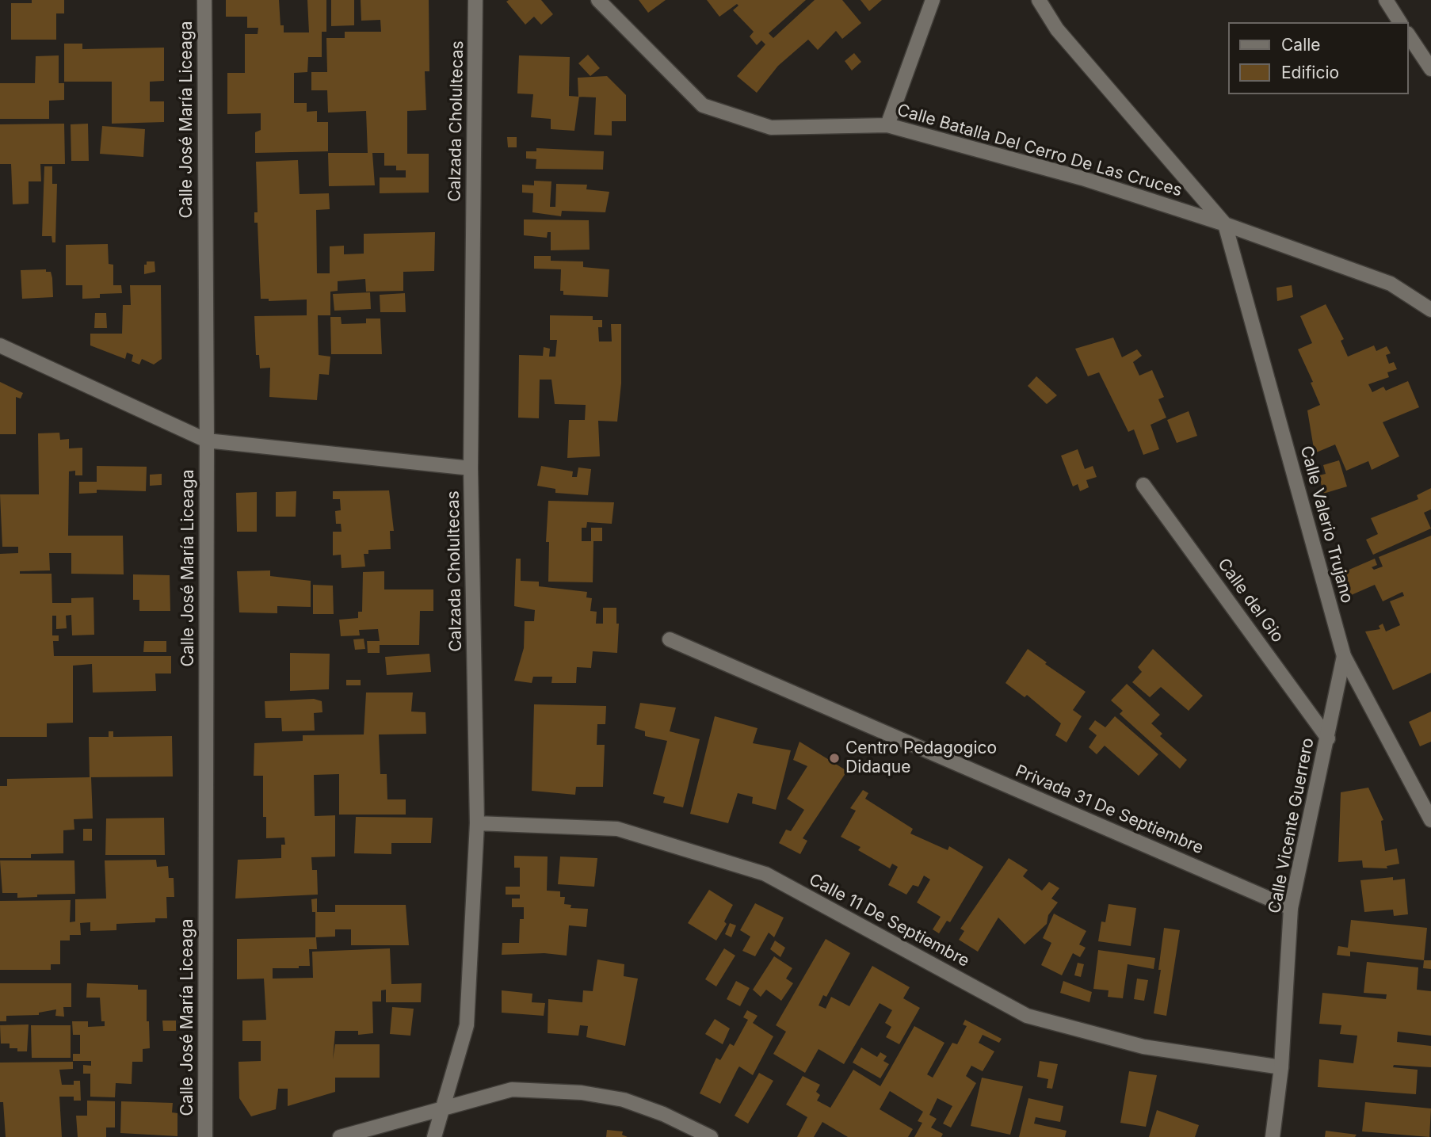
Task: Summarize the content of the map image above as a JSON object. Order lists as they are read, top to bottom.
{
  "streets": {
    "street": [
      "Calle José María Liceaga",
      "Calzada Cholultecas",
      "Calle Batalla Del Cerro De Las Cruces",
      "Calle Valerio Trujano",
      "Calle del Gio",
      "Privada 31 De Septiembre",
      "Calle Vicente Guerrero",
      "Calle 11 De Septiembre"
    ]
  },
  "crossings": [
    ["Calzada Cholultecas", "Calle 11 De Septiembre"],
    ["Calle Batalla Del Cerro De Las Cruces", "Calle Valerio Trujano"],
    ["Calle Valerio Trujano", "Calle Vicente Guerrero"],
    ["Calle del Gio", "Calle Vicente Guerrero"],
    ["Privada 31 De Septiembre", "Calle Vicente Guerrero"],
    ["Calle Vicente Guerrero", "Calle 11 De Septiembre"]
  ],
  "places": ["Centro Pedagogico Didaque"],
  "legend": ["Calle", "Edificio"]
}
